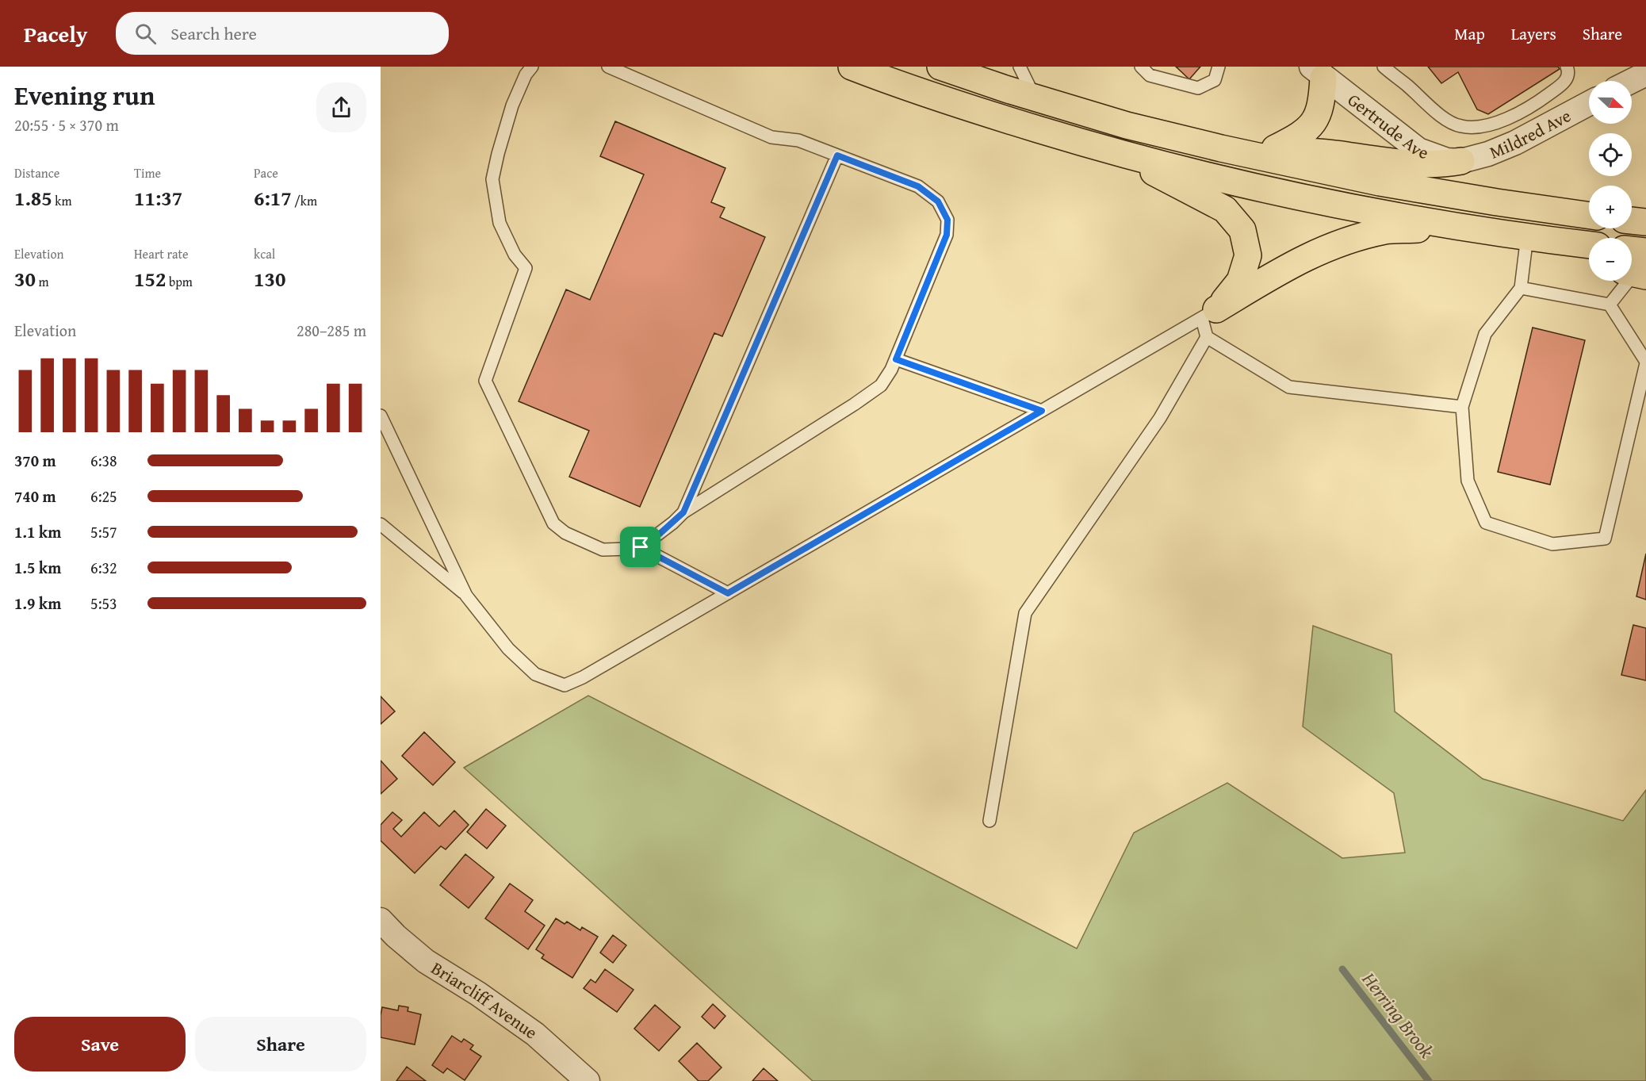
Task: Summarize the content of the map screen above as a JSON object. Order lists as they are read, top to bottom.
{
  "streets": {
    "street": ["Gertrude Ave", "Mildred Ave", "Briarcliff Avenue"]
  },
  "crossings": [
    ["Gertrude Ave", "Mildred Ave"]
  ],
  "water": ["Herring Brook"],
  "north": "right",
  "page": {
    "header": "Pacely",
    "search": "Search here",
    "nav": ["Map", "Layers", "Share"],
    "heading": ["Evening run", "20:55 · 5 × 370 m"],
    "map_buttons": ["+", "−"],
    "stats": [
      ["Distance", "1.85 km"],
      ["Time", "11:37"],
      ["Pace", "6:17 /km"],
      ["Elevation", "30 m"],
      ["Heart rate", "152 bpm"],
      ["kcal", "130"]
    ],
    "chart": ["Elevation", "280–285 m"],
    "list": [
      {
        "name": "370 m",
        "note": "6:38"
      },
      {
        "name": "740 m",
        "note": "6:25"
      },
      {
        "name": "1.1 km",
        "note": "5:57"
      },
      {
        "name": "1.5 km",
        "note": "6:32"
      },
      {
        "name": "1.9 km",
        "note": "5:53"
      }
    ],
    "buttons": ["Save", "Share"]
  }
}
